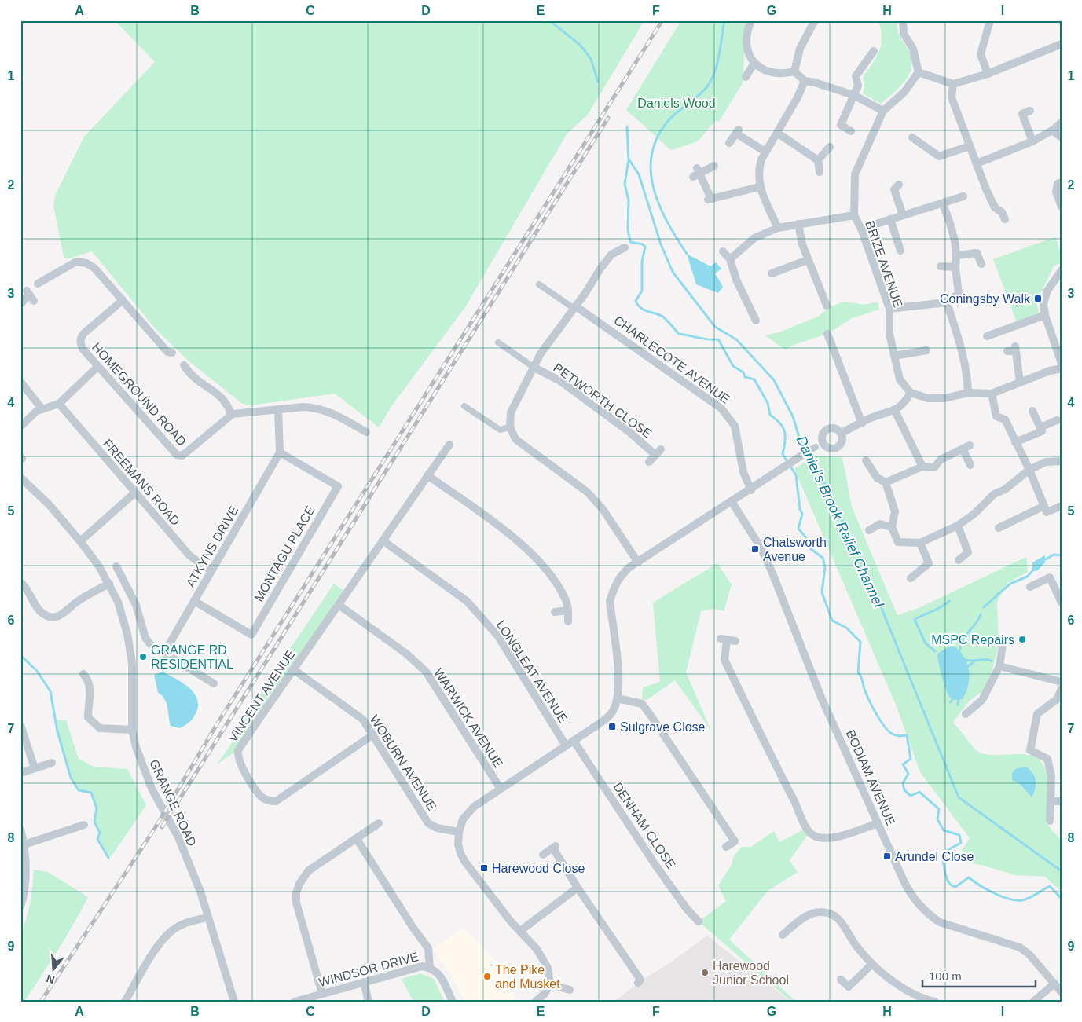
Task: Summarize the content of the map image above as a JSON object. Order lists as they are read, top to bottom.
{
  "streets": {
    "street": [
      "BRIZE AVENUE",
      "CHARLECOTE AVENUE",
      "HOMEGROUND ROAD",
      "PETWORTH CLOSE",
      "FREEMANS ROAD",
      "ATKYNS DRIVE",
      "MONTAGU PLACE",
      "LONGLEAT AVENUE",
      "VINCENT AVENUE",
      "WARWICK AVENUE",
      "WOBURN AVENUE",
      "BODIAM AVENUE",
      "GRANGE ROAD",
      "DENHAM CLOSE",
      "WINDSOR DRIVE"
    ]
  },
  "crossings": [
    ["FREEMANS ROAD", "ATKYNS DRIVE"],
    ["ATKYNS DRIVE", "MONTAGU PLACE"],
    ["LONGLEAT AVENUE", "VINCENT AVENUE"],
    ["VINCENT AVENUE", "WARWICK AVENUE"],
    ["VINCENT AVENUE", "WOBURN AVENUE"]
  ],
  "water": ["Daniel's Brook Relief Channel"],
  "parks": ["Daniels Wood"],
  "places": {
    "transit": [
      "Coningsby Walk",
      "Chatsworth Avenue",
      "Sulgrave Close",
      "Arundel Close",
      "Harewood Close"
    ],
    "other": [
      "MSPC Repairs",
      "GRANGE RD RESIDENTIAL",
      "Harewood Junior School",
      "The Pike and Musket"
    ]
  },
  "scale_bar": "100 m",
  "north": "bottom",
  "grid": {
    "columns": [
      "A",
      "B",
      "C",
      "D",
      "E",
      "F",
      "G",
      "H",
      "I"
    ],
    "rows": [
      "1",
      "2",
      "3",
      "4",
      "5",
      "6",
      "7",
      "8",
      "9"
    ]
  }
}
